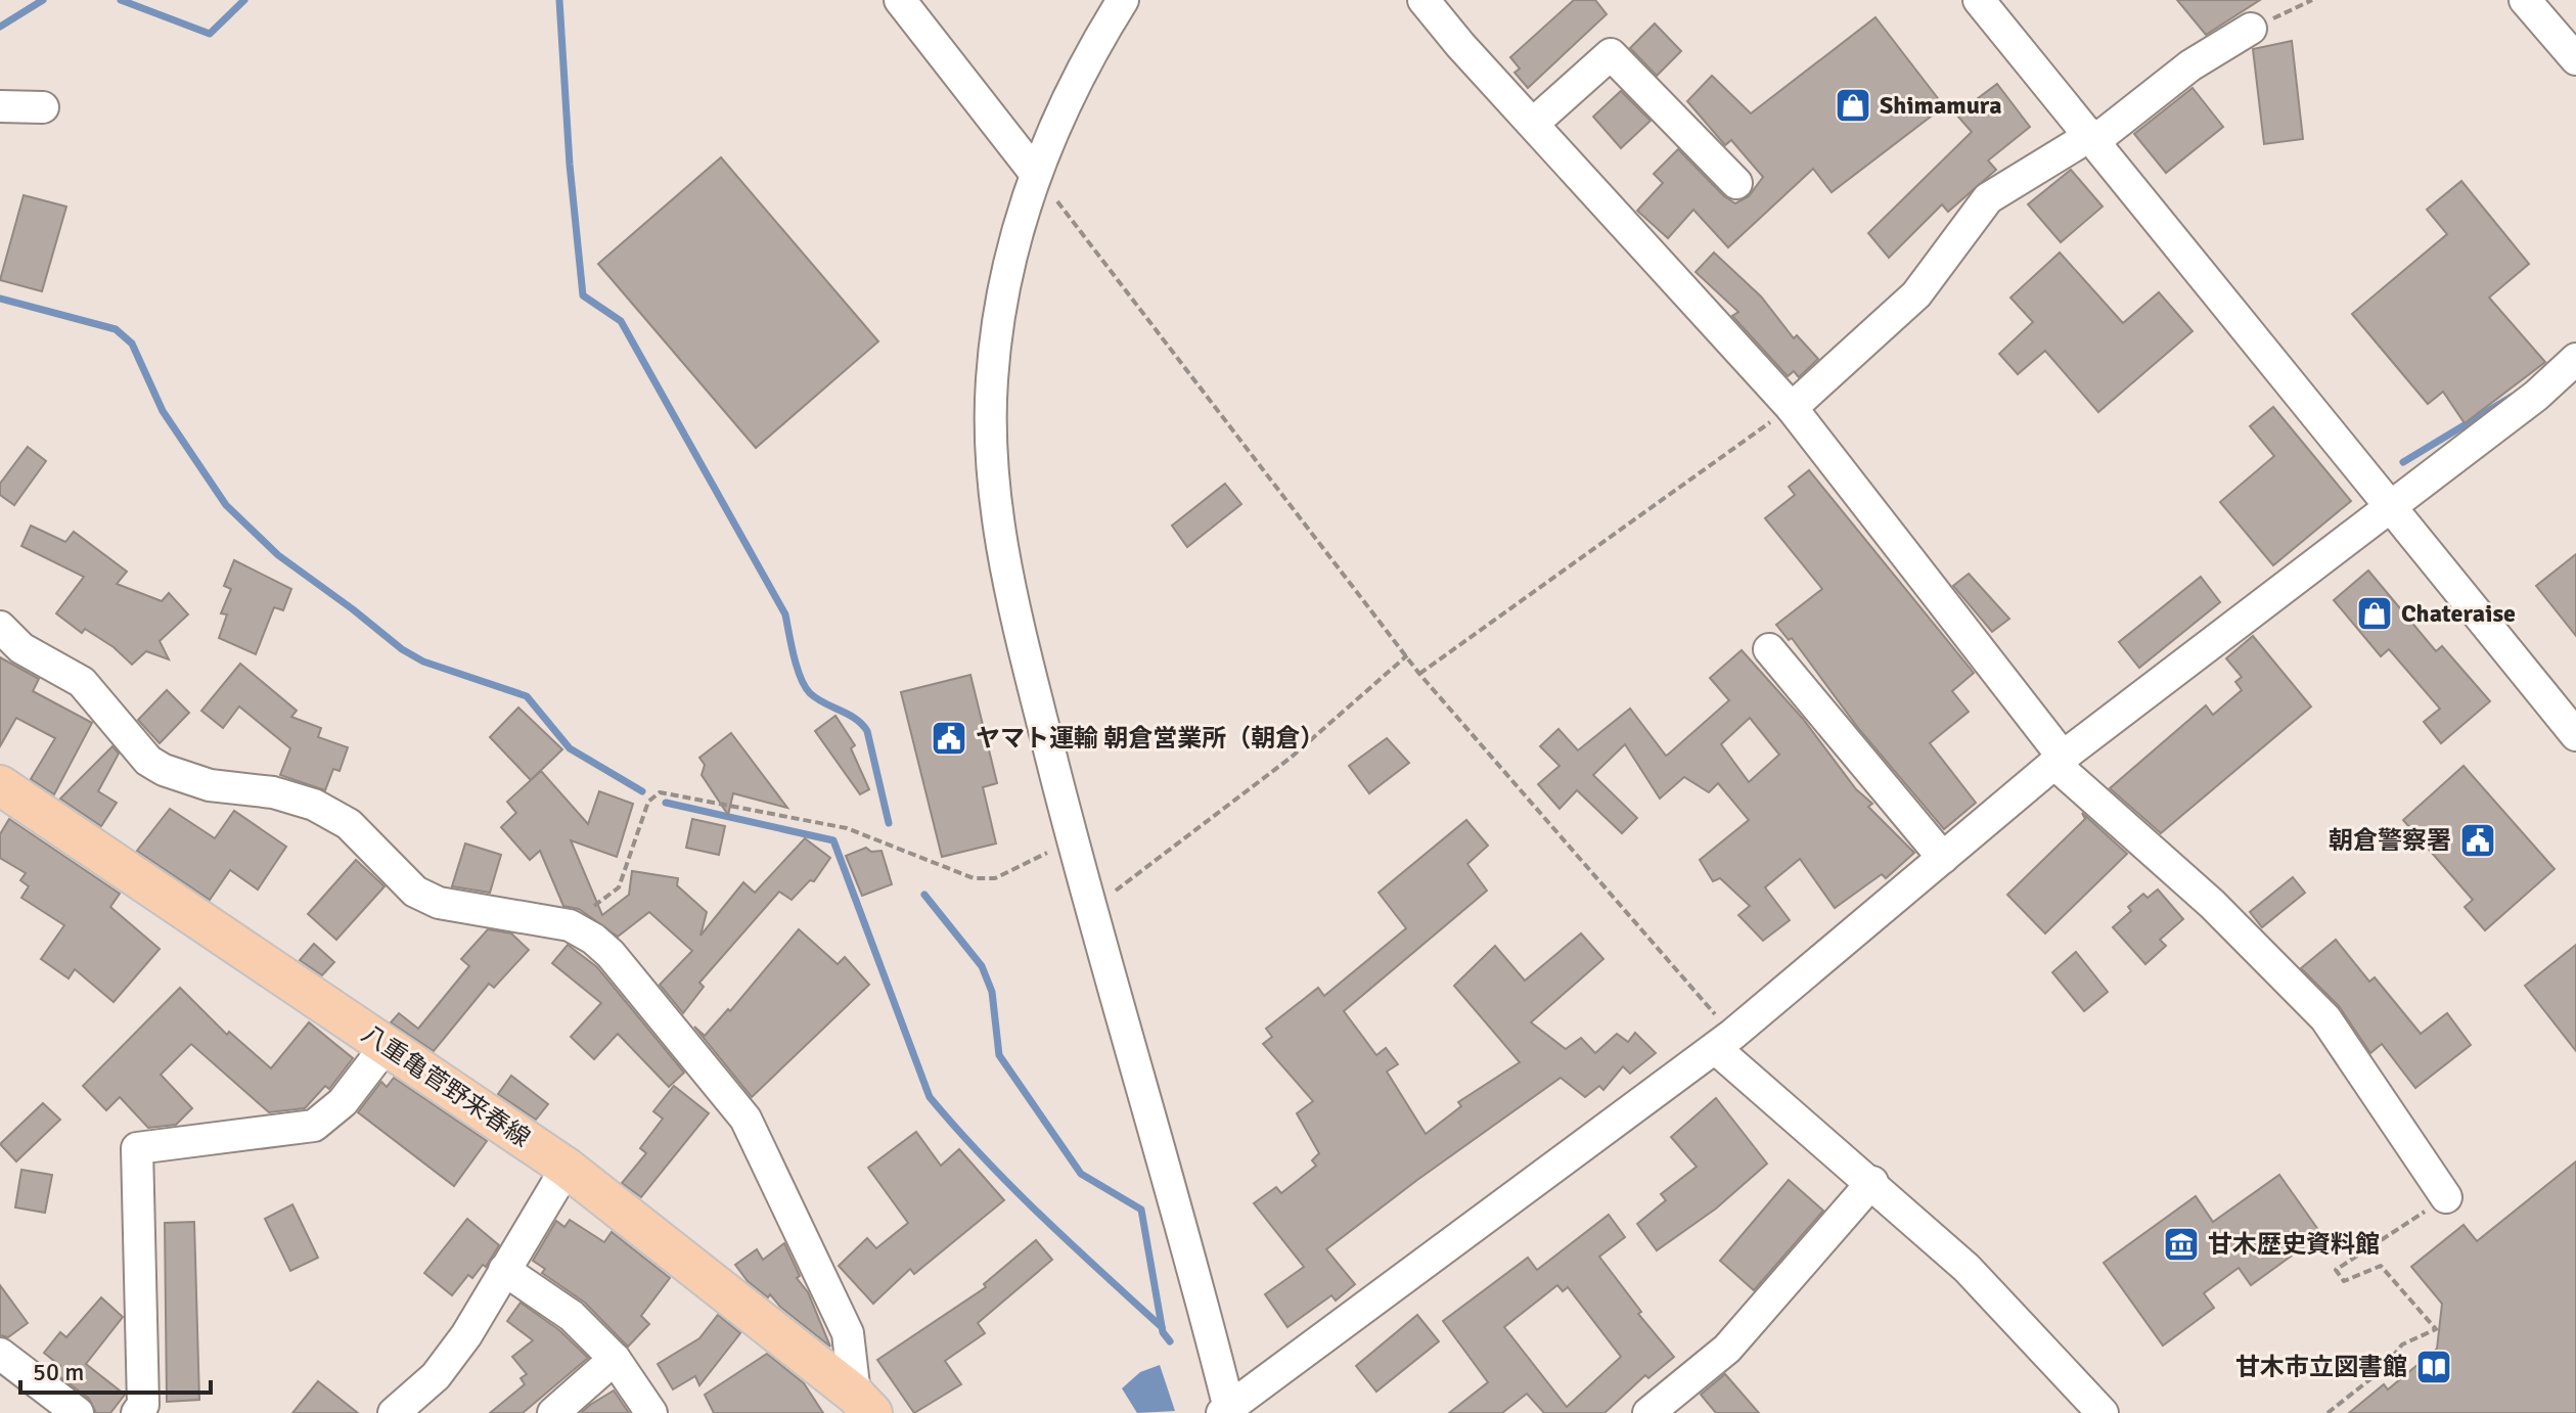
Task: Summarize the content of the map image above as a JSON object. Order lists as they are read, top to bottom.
{
  "streets": {
    "main road": ["八重亀菅野来春線"]
  },
  "places": {
    "shop": ["Shimamura", "Chateraise"],
    "public building": ["ヤマト運輸 朝倉営業所（朝倉）", "朝倉警察署"],
    "museum": ["甘木歴史資料館"],
    "library": ["甘木市立図書館"]
  },
  "scale_bar": "50 m"
}
